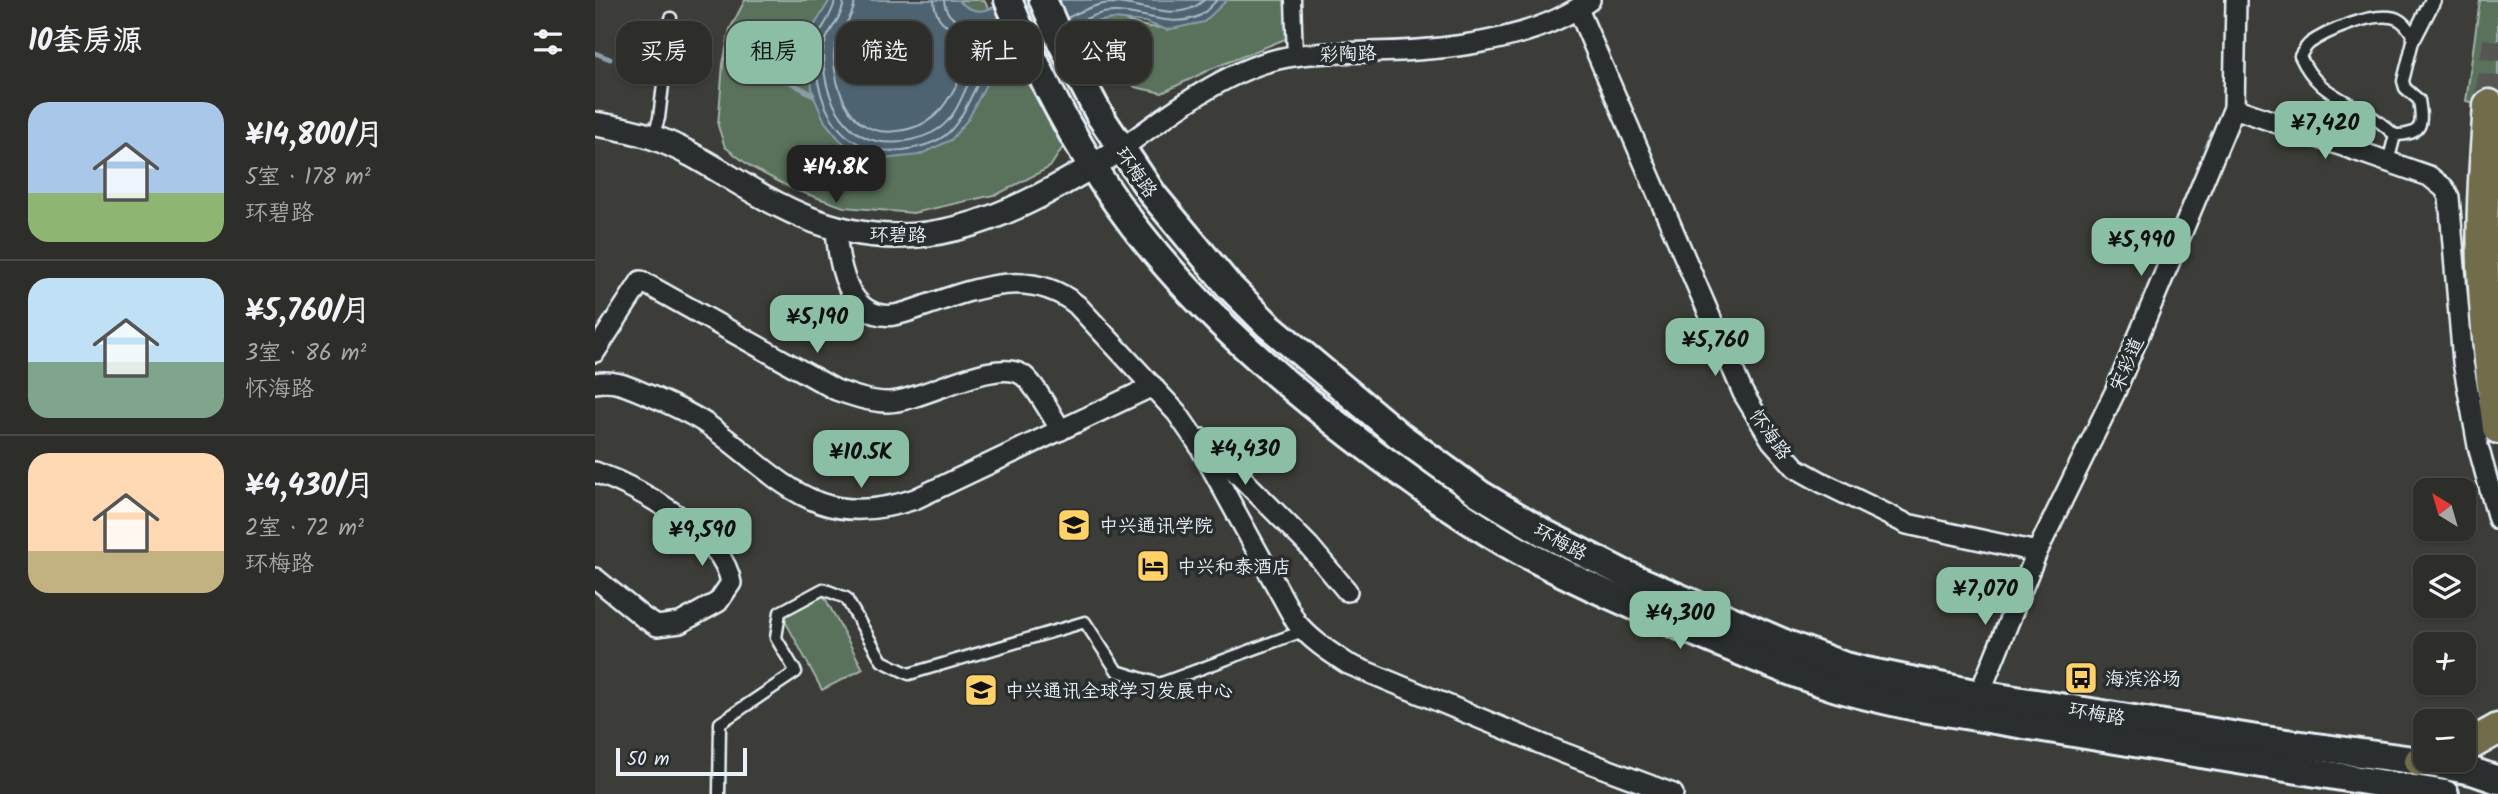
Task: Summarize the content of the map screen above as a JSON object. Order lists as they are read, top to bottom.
{
  "streets": {
    "main road": ["环梅路"],
    "street": [
      "彩陶路",
      "环碧路",
      "宋彩道",
      "怀海路"
    ]
  },
  "crossings": [
    ["彩陶路", "环梅路"],
    ["彩陶路", "环碧路"],
    ["彩陶路", "怀海路"],
    ["环梅路", "环碧路"],
    ["环梅路", "宋彩道"],
    ["宋彩道", "怀海路"]
  ],
  "places": {
    "school or university": ["中兴通讯学院", "中兴通讯全球学习发展中心"],
    "hotel": ["中兴和泰酒店"],
    "bus stop": ["海滨浴场"]
  },
  "scale_bar": "50 m",
  "north": "top left",
  "page": {
    "heading": "10套房源",
    "chip": [
      "买房",
      "租房",
      "筛选",
      "新上",
      "公寓"
    ],
    "list": [
      {
        "name": "¥14,800/月",
        "note": "5室 · 178 m² · 环碧路"
      },
      {
        "name": "¥5,760/月",
        "note": "3室 · 86 m² · 怀海路"
      },
      {
        "name": "¥4,430/月",
        "note": "2室 · 72 m² · 环梅路"
      }
    ],
    "price": [
      "¥7,420",
      "¥14.8K",
      "¥5,990",
      "¥5,190",
      "¥5,760",
      "¥4,430",
      "¥10.5K",
      "¥9,590",
      "¥7,070",
      "¥4,300"
    ],
    "map_buttons": ["+", "−"],
    "scale": "50 m"
  }
}
